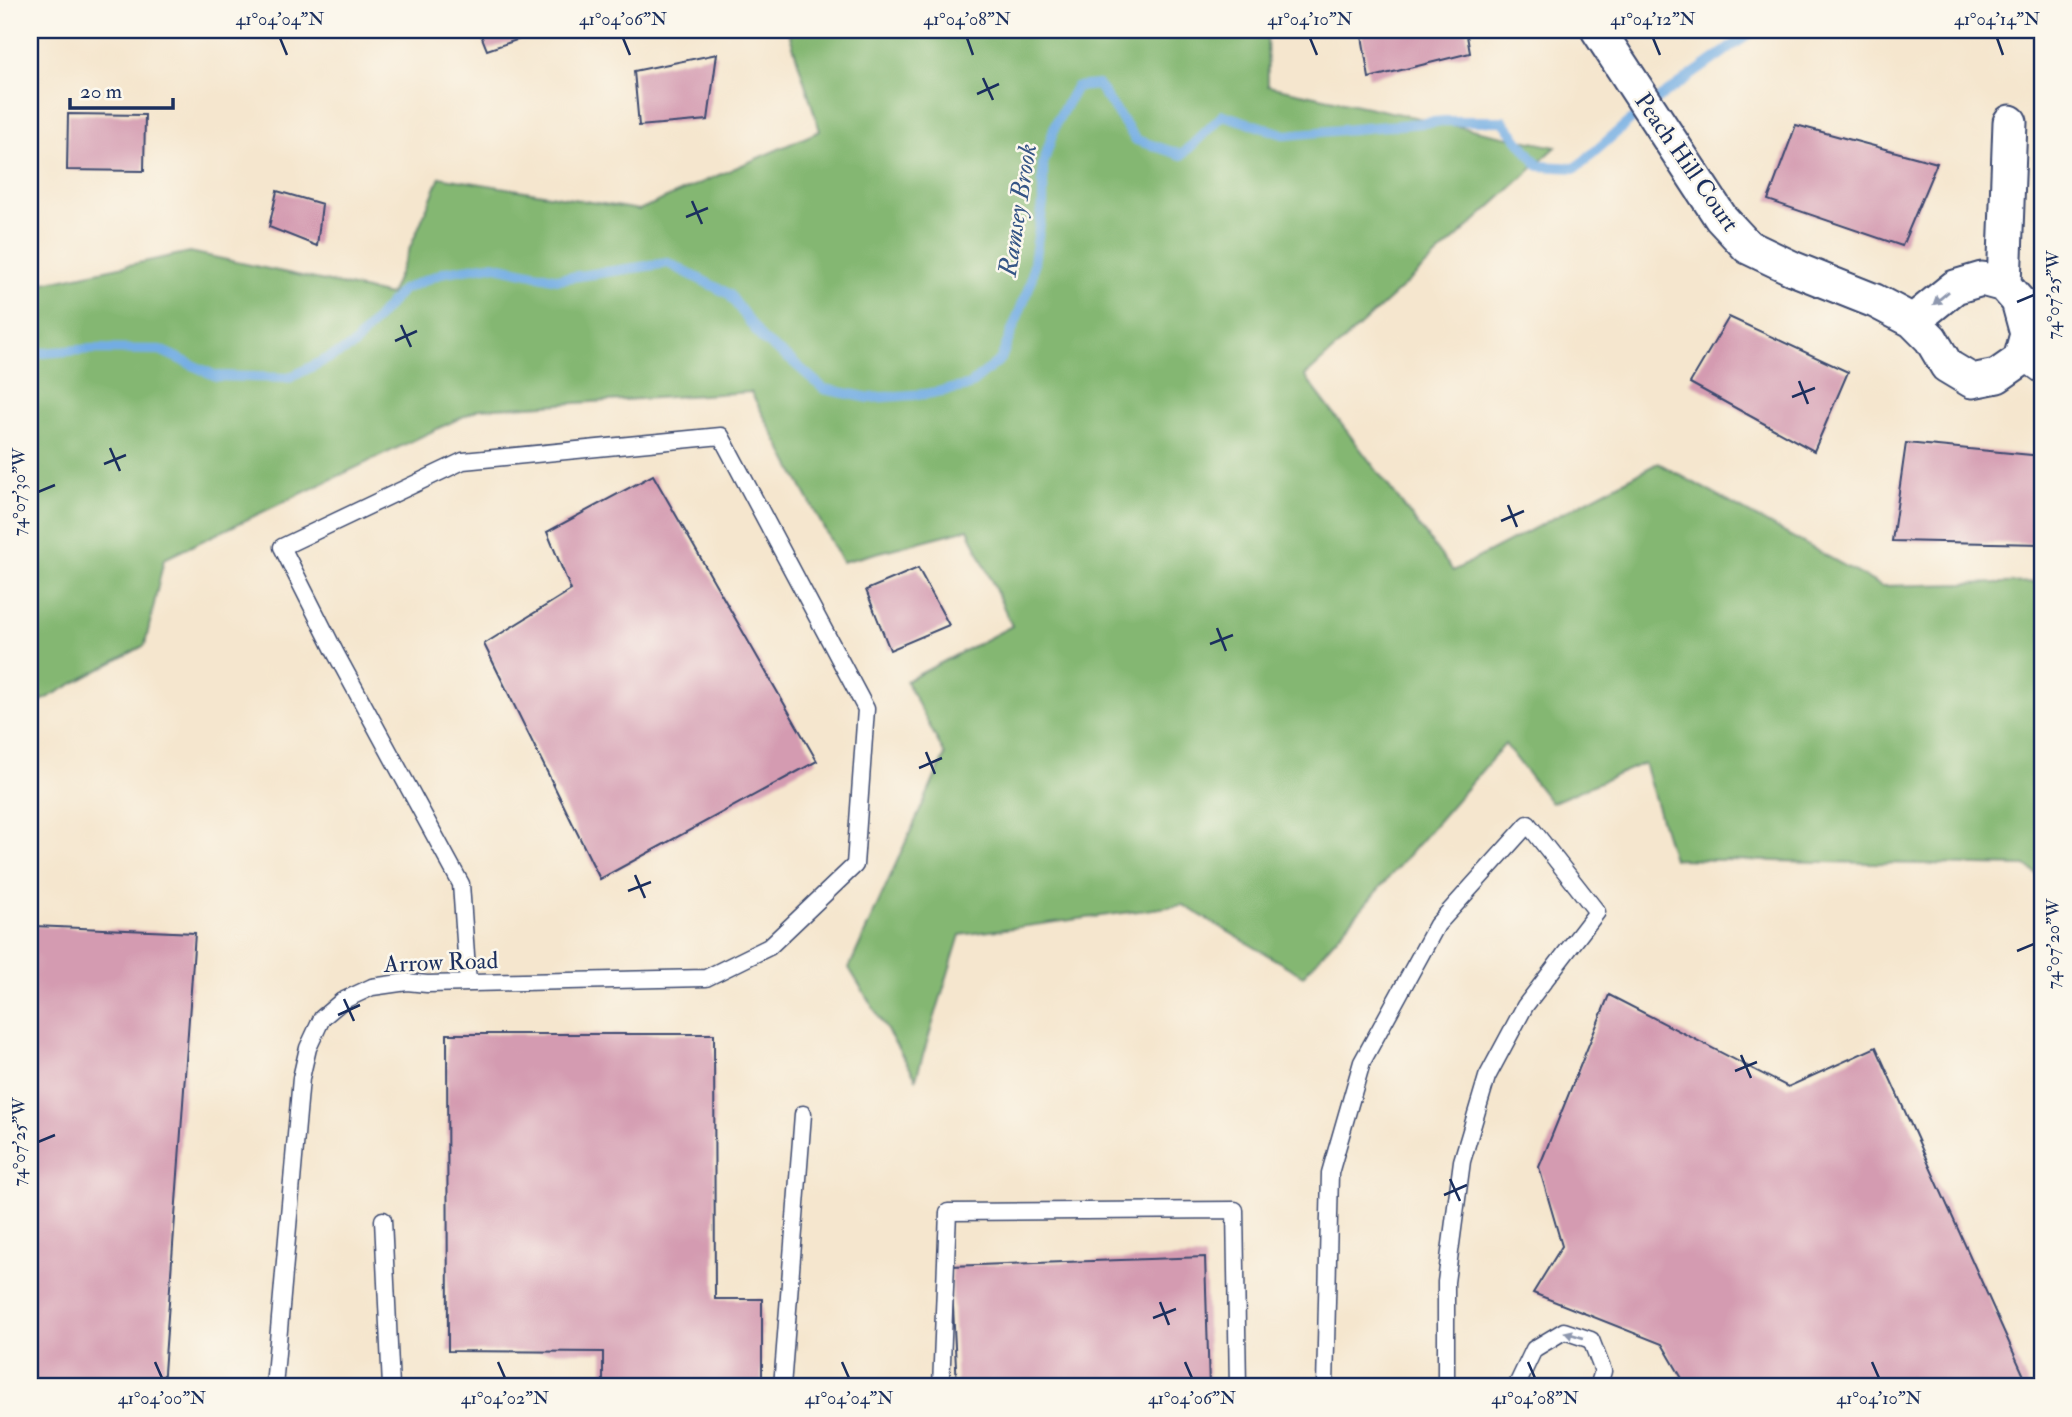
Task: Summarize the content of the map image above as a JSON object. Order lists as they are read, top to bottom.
{
  "streets": {
    "street": ["Peach Hill Court"],
    "lane": ["Arrow Road"]
  },
  "water": ["Ramsey Brook"],
  "scale_bar": "20 m",
  "coordinates": [
    "41°04'04\"N",
    "41°04'06\"N",
    "41°04'08\"N",
    "41°04'10\"N",
    "41°04'12\"N",
    "41°04'14\"N",
    "74°07'25\"W",
    "74°07'30\"W",
    "74°07'20\"W",
    "41°04'00\"N",
    "41°04'02\"N"
  ]
}
